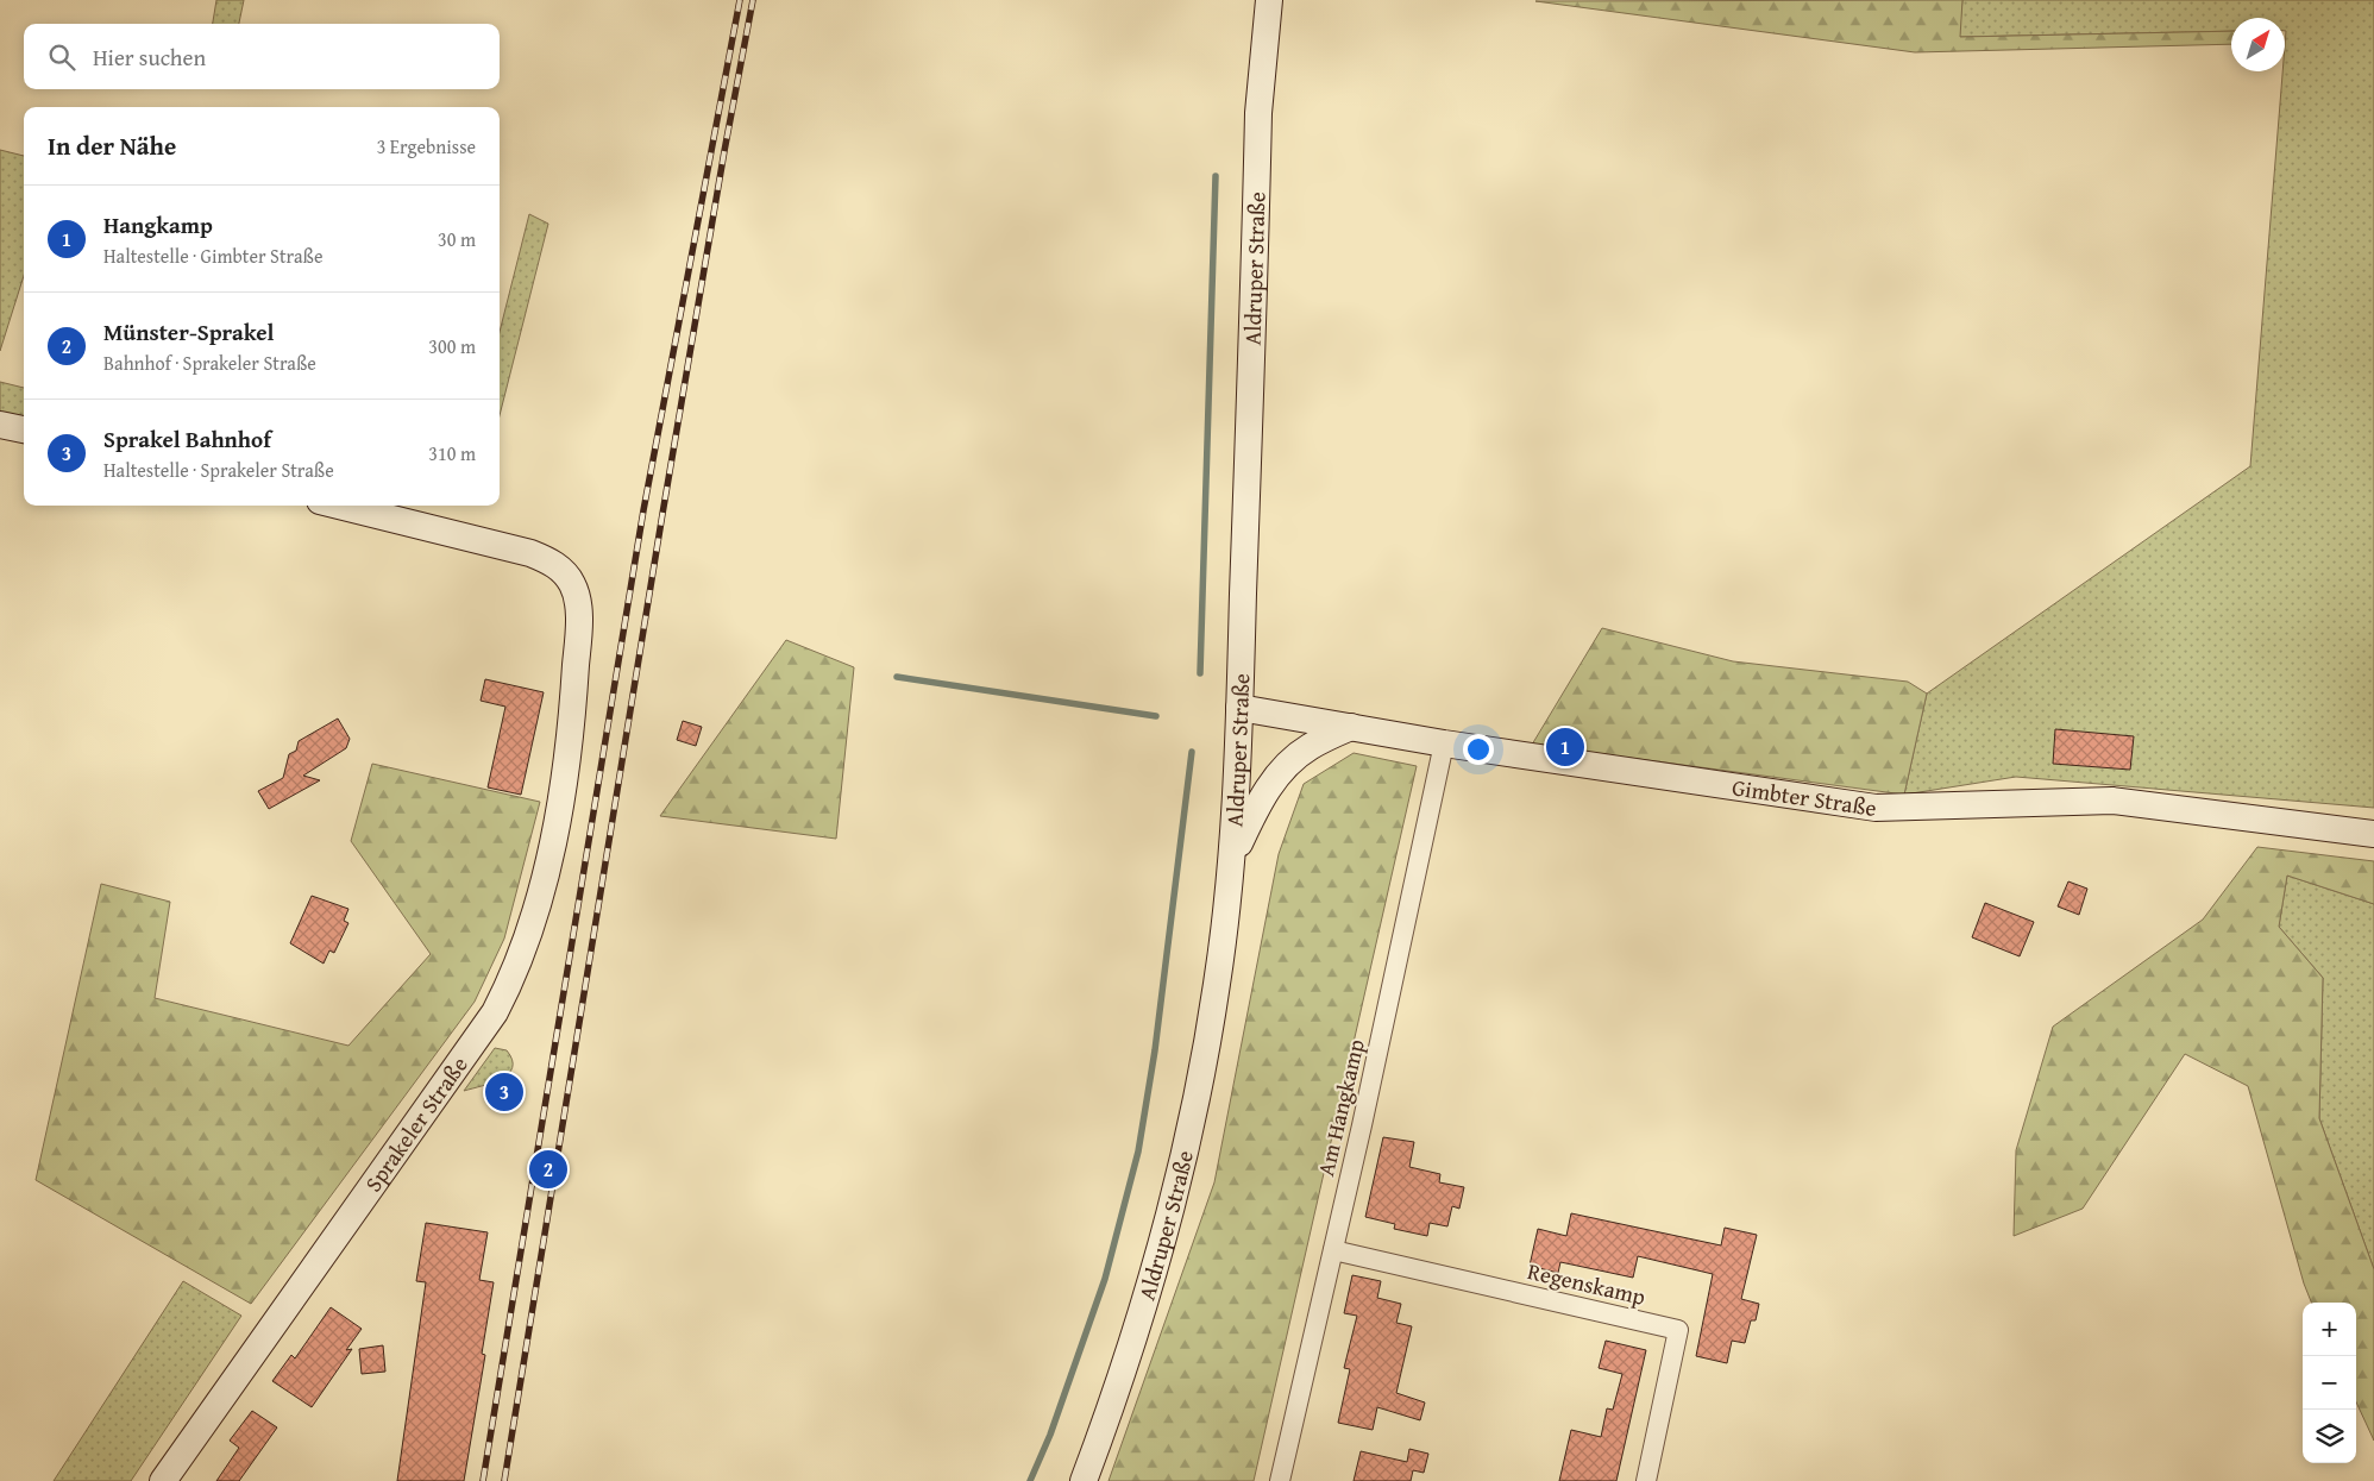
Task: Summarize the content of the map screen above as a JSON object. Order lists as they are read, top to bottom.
{
  "streets": {
    "street": [
      "Aldruper Straße",
      "Gimbter Straße",
      "Am Hangkamp",
      "Sprakeler Straße",
      "Regenskamp"
    ]
  },
  "crossings": [
    ["Aldruper Straße", "Gimbter Straße"],
    ["Gimbter Straße", "Am Hangkamp"],
    ["Am Hangkamp", "Regenskamp"]
  ],
  "north": "top right",
  "page": {
    "search": "Hier suchen",
    "heading": ["In der Nähe", "3 Ergebnisse"],
    "list": [
      {
        "mark": "1",
        "name": "Hangkamp",
        "note": "Haltestelle · Gimbter Straße",
        "value": "30 m"
      },
      {
        "mark": "2",
        "name": "Münster-Sprakel",
        "note": "Bahnhof · Sprakeler Straße",
        "value": "300 m"
      },
      {
        "mark": "3",
        "name": "Sprakel Bahnhof",
        "note": "Haltestelle · Sprakeler Straße",
        "value": "310 m"
      }
    ],
    "pins": ["1", "3", "2"],
    "map_buttons": ["+", "−"]
  }
}
